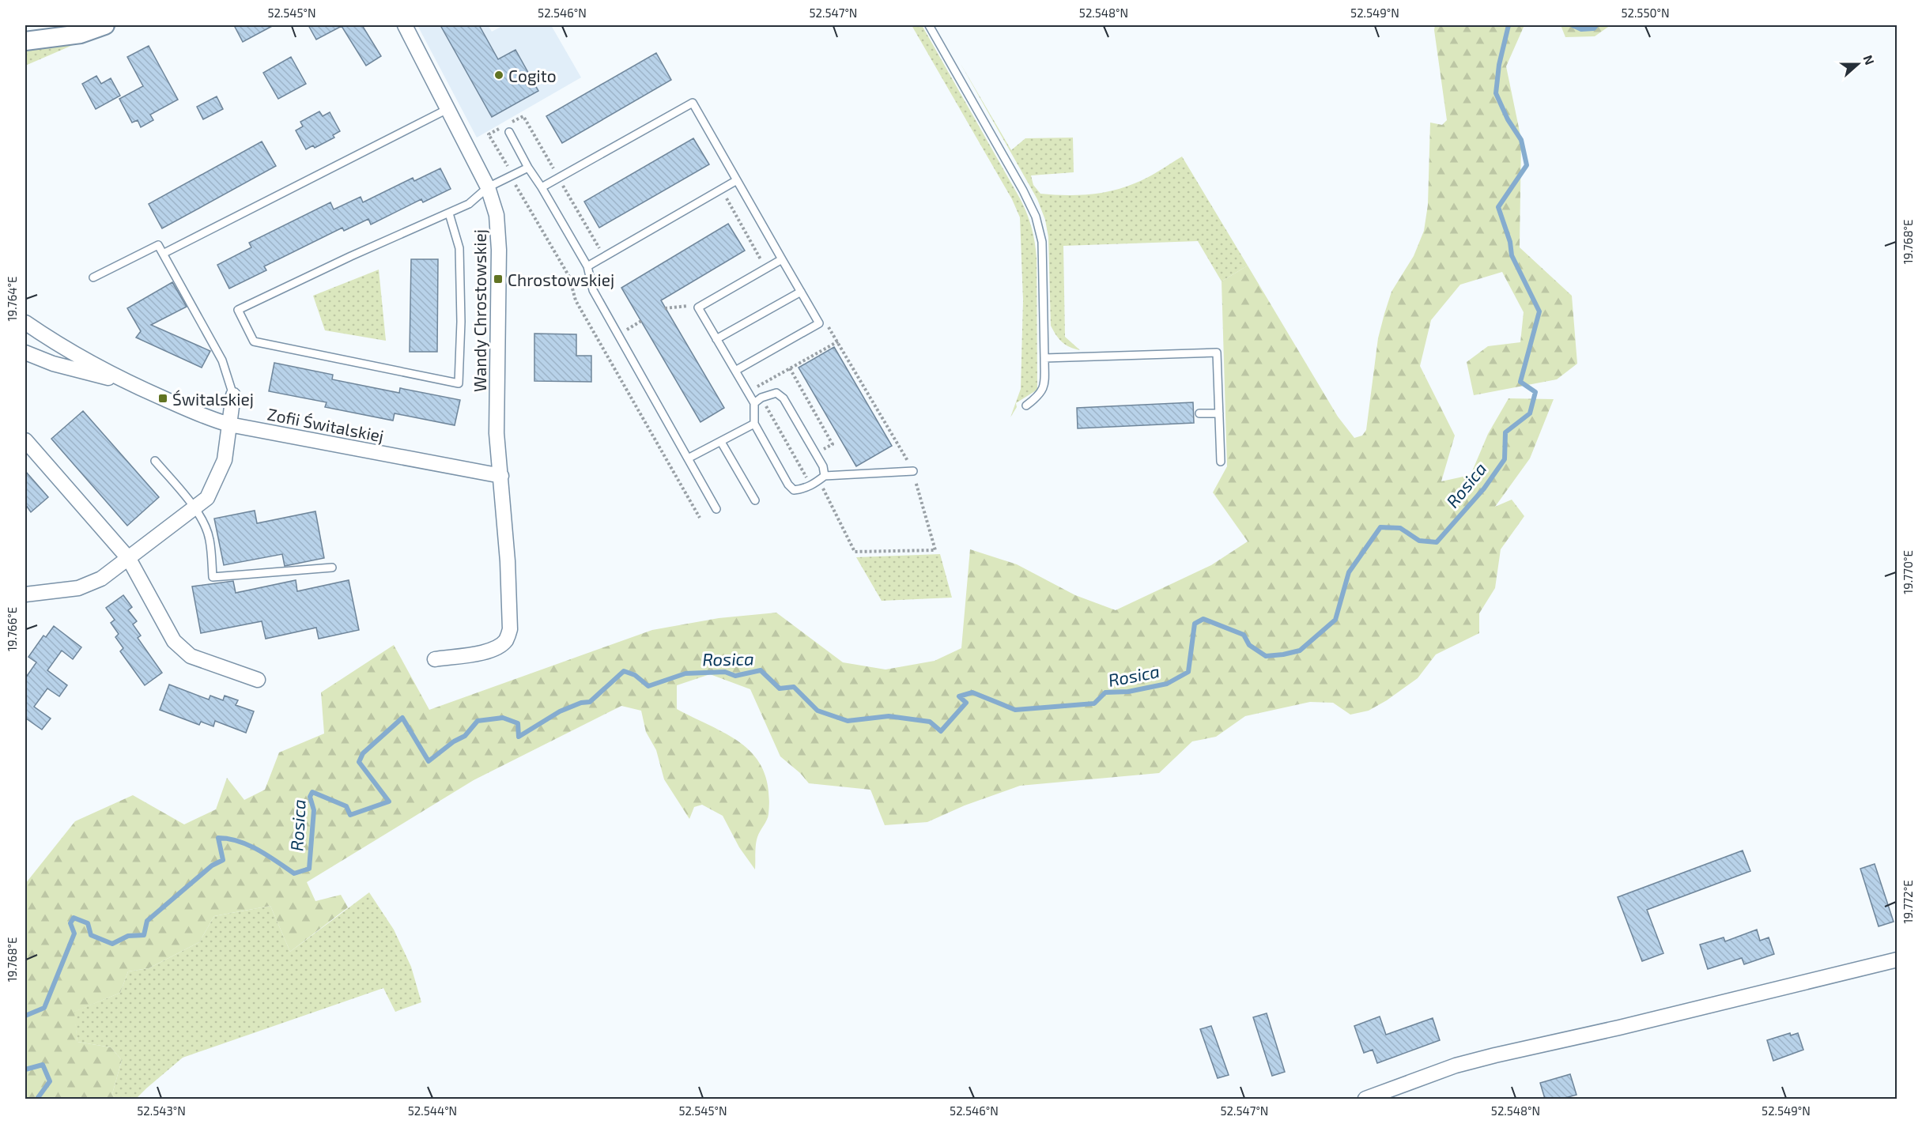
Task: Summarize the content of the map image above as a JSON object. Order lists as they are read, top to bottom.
{
  "streets": {
    "street": ["Wandy Chrostowskiej", "Zofii Świtalskiej"]
  },
  "crossings": [
    ["Wandy Chrostowskiej", "Zofii Świtalskiej"]
  ],
  "water": ["Rosica"],
  "places": {
    "other": ["Cogito"],
    "transit": ["Chrostowskiej", "Świtalskiej"]
  },
  "north": "right",
  "coordinates": [
    "52.545°N",
    "52.546°N",
    "52.547°N",
    "52.548°N",
    "52.549°N",
    "52.550°N",
    "19.768°E",
    "19.764°E",
    "19.770°E",
    "19.766°E",
    "19.772°E",
    "52.543°N",
    "52.544°N"
  ]
}
